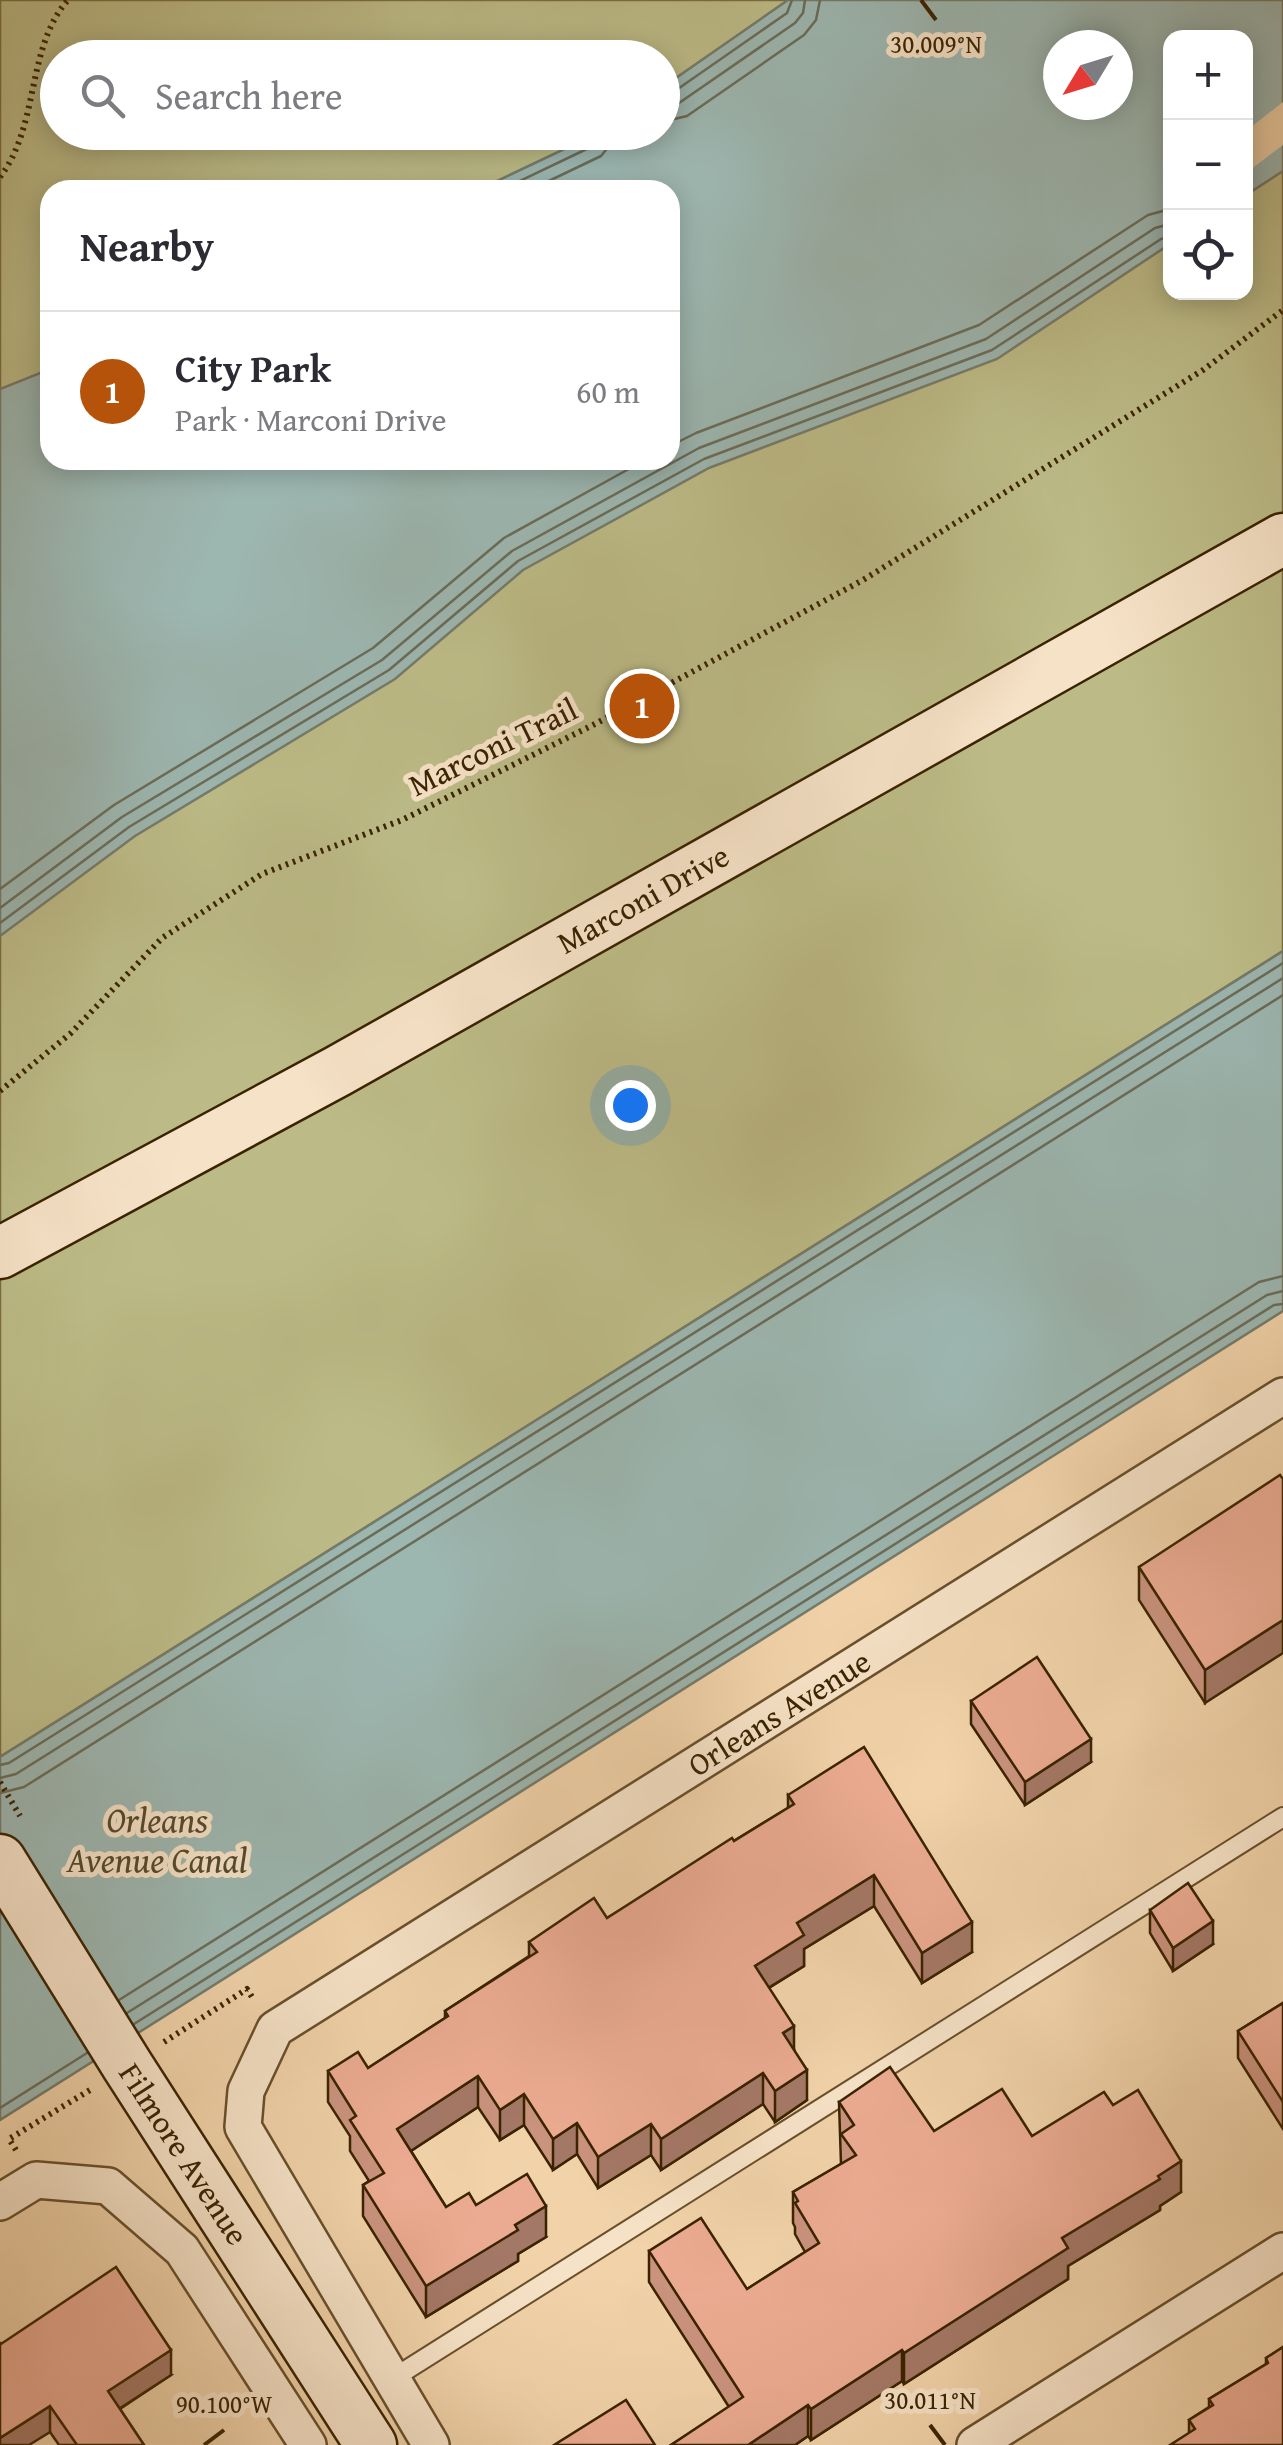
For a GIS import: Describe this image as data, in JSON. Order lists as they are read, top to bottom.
{
  "streets": {
    "street": ["Marconi Drive", "Orleans Avenue", "Filmore Avenue"],
    "path": ["Marconi Trail"]
  },
  "water": ["Orleans Avenue Canal"],
  "north": "bottom left",
  "page": {
    "map_buttons": ["+", "−"],
    "search": "Search here",
    "heading": "Nearby",
    "list": [
      {
        "mark": "1",
        "name": "City Park",
        "note": "Park · Marconi Drive",
        "value": "60 m"
      }
    ],
    "pins": "1"
  },
  "coordinates": ["30.009°N", "30.011°N", "90.100°W"]
}
